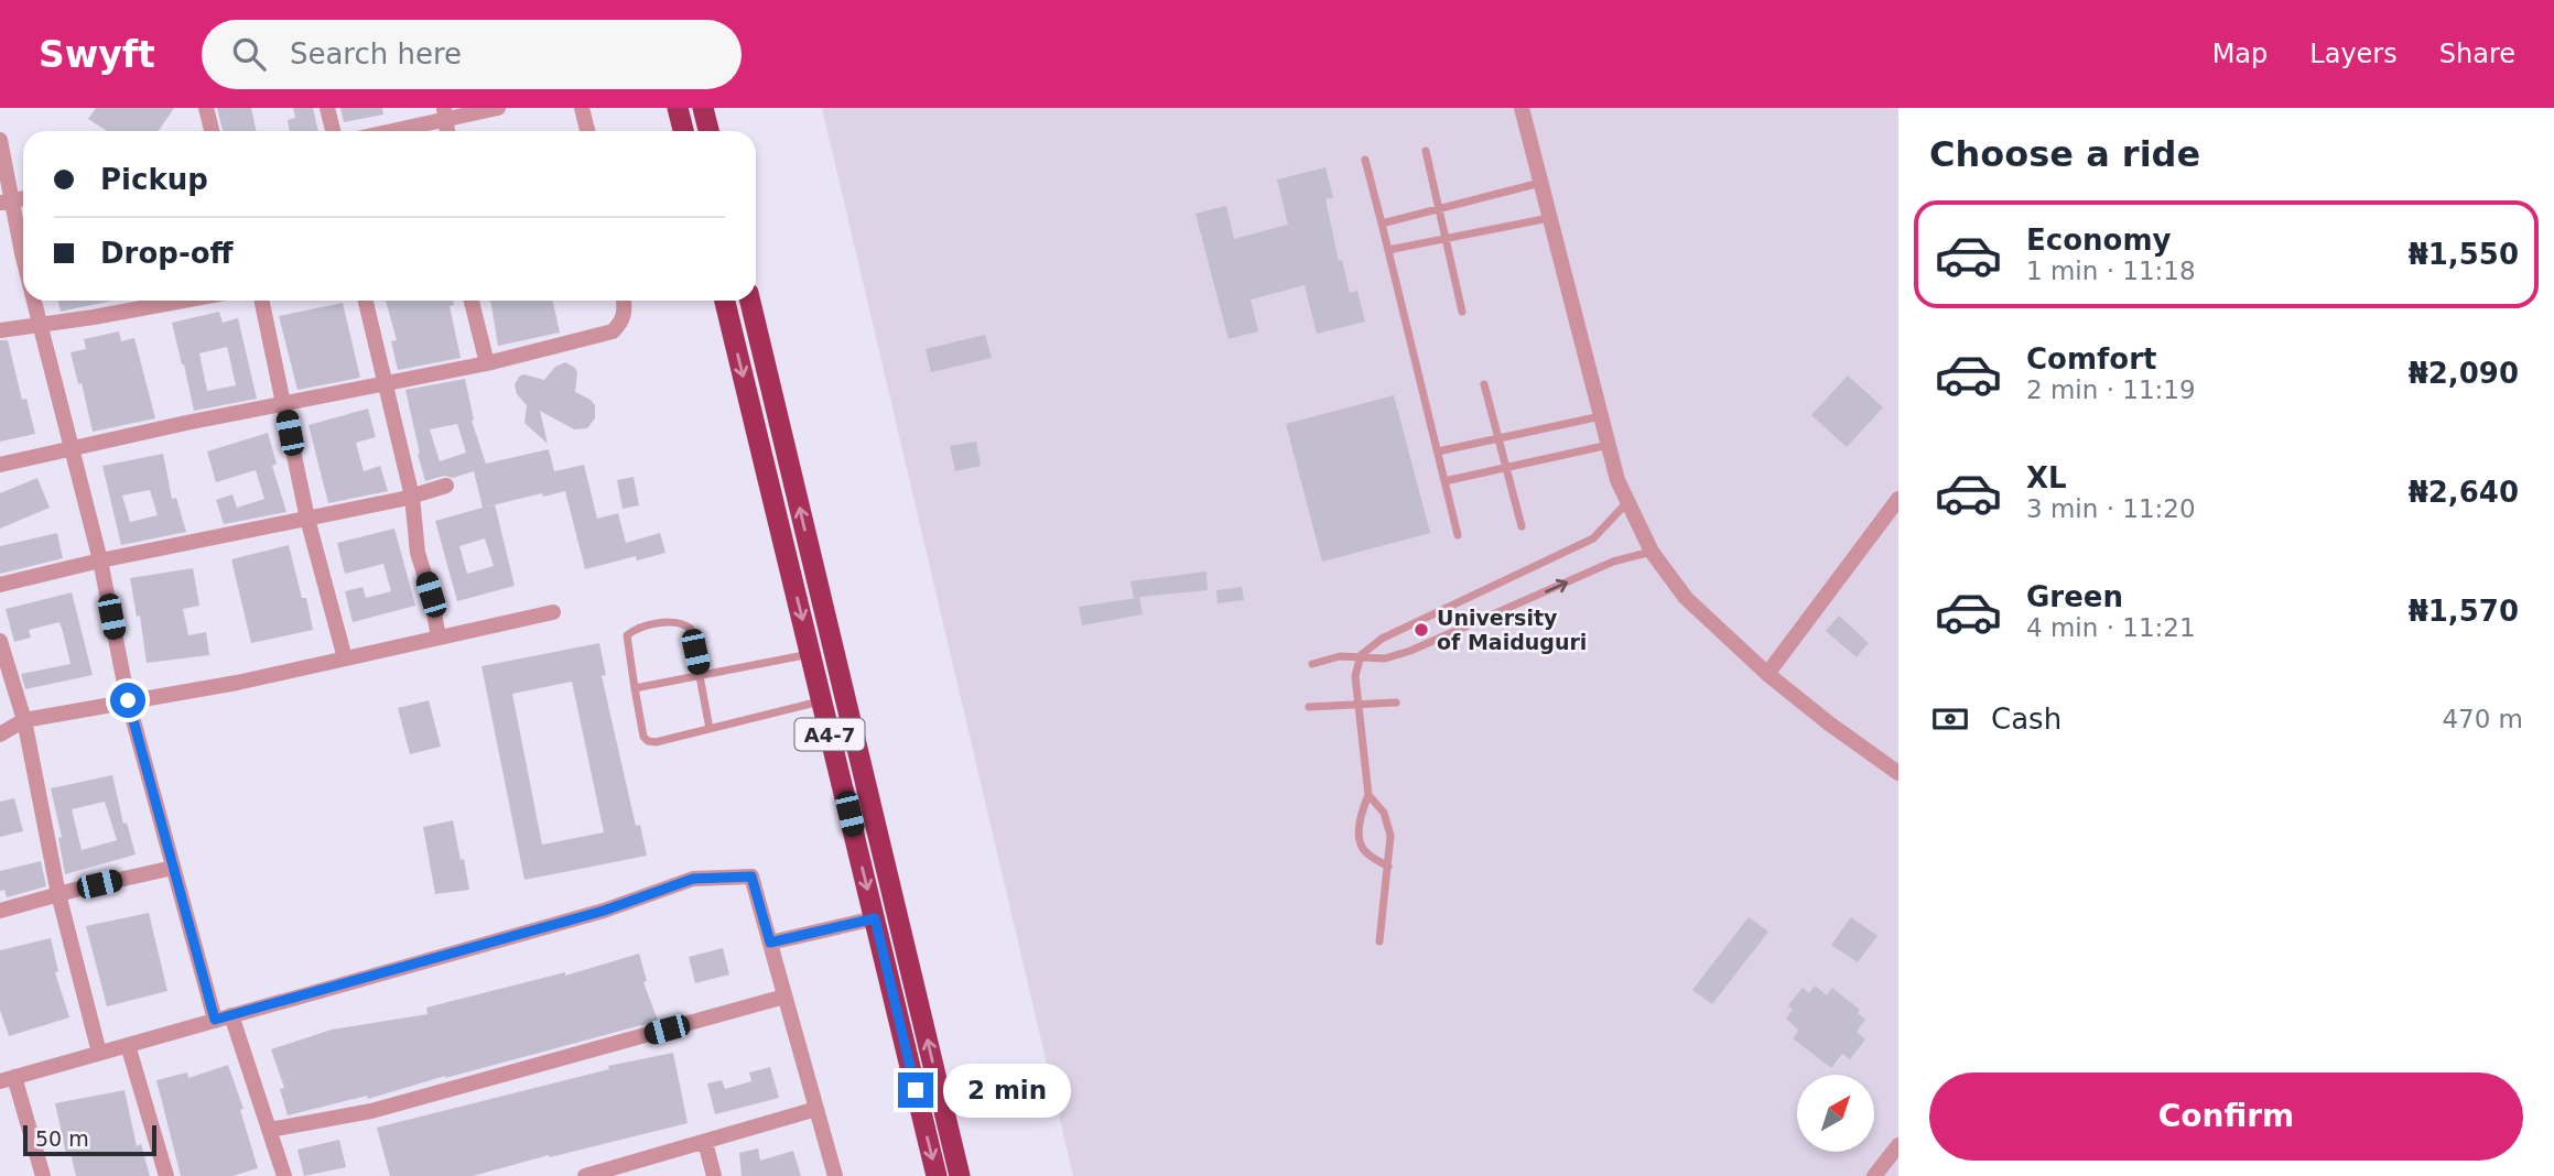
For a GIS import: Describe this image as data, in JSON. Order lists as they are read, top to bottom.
{
  "streets": {
    "highway": ["A4-7"]
  },
  "places": ["University of Maiduguri"],
  "scale_bar": "50 m",
  "north": "top right",
  "page": {
    "header": "Swyft",
    "search": "Search here",
    "nav": ["Map", "Layers", "Share"],
    "heading": "Choose a ride",
    "banner": ["Pickup", "Drop-off"],
    "list": [
      {
        "name": "Economy",
        "note": "1 min · 11:18",
        "value": "₦1,550"
      },
      {
        "name": "Comfort",
        "note": "2 min · 11:19",
        "value": "₦2,090"
      },
      {
        "name": "XL",
        "note": "3 min · 11:20",
        "value": "₦2,640"
      },
      {
        "name": "Green",
        "note": "4 min · 11:21",
        "value": "₦1,570"
      }
    ],
    "pay": ["Cash", "470 m"],
    "buttons": "Confirm",
    "bubble": "2 min",
    "scale": "50 m"
  }
}
